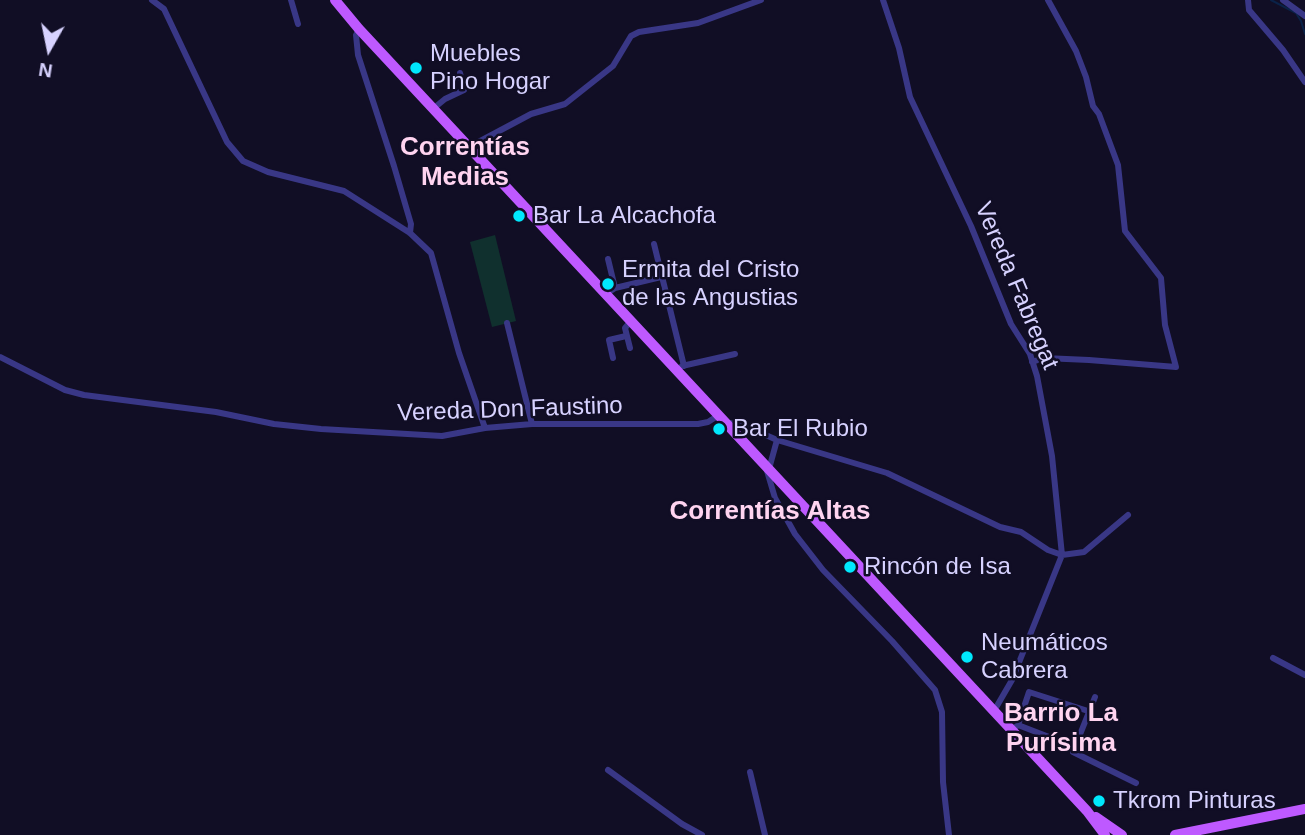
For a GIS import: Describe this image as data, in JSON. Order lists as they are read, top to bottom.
{
  "streets": {
    "street": ["Vereda Fabregat", "Vereda Don Faustino"]
  },
  "districts": ["Correntías Medias", "Correntías Altas", "Barrio La Purísima"],
  "places": [
    "Muebles Pino Hogar",
    "Bar La Alcachofa",
    "Ermita del Cristo de las Angustias",
    "Bar El Rubio",
    "Rincón de Isa",
    "Neumáticos Cabrera",
    "Tkrom Pinturas"
  ],
  "north": "bottom"
}
